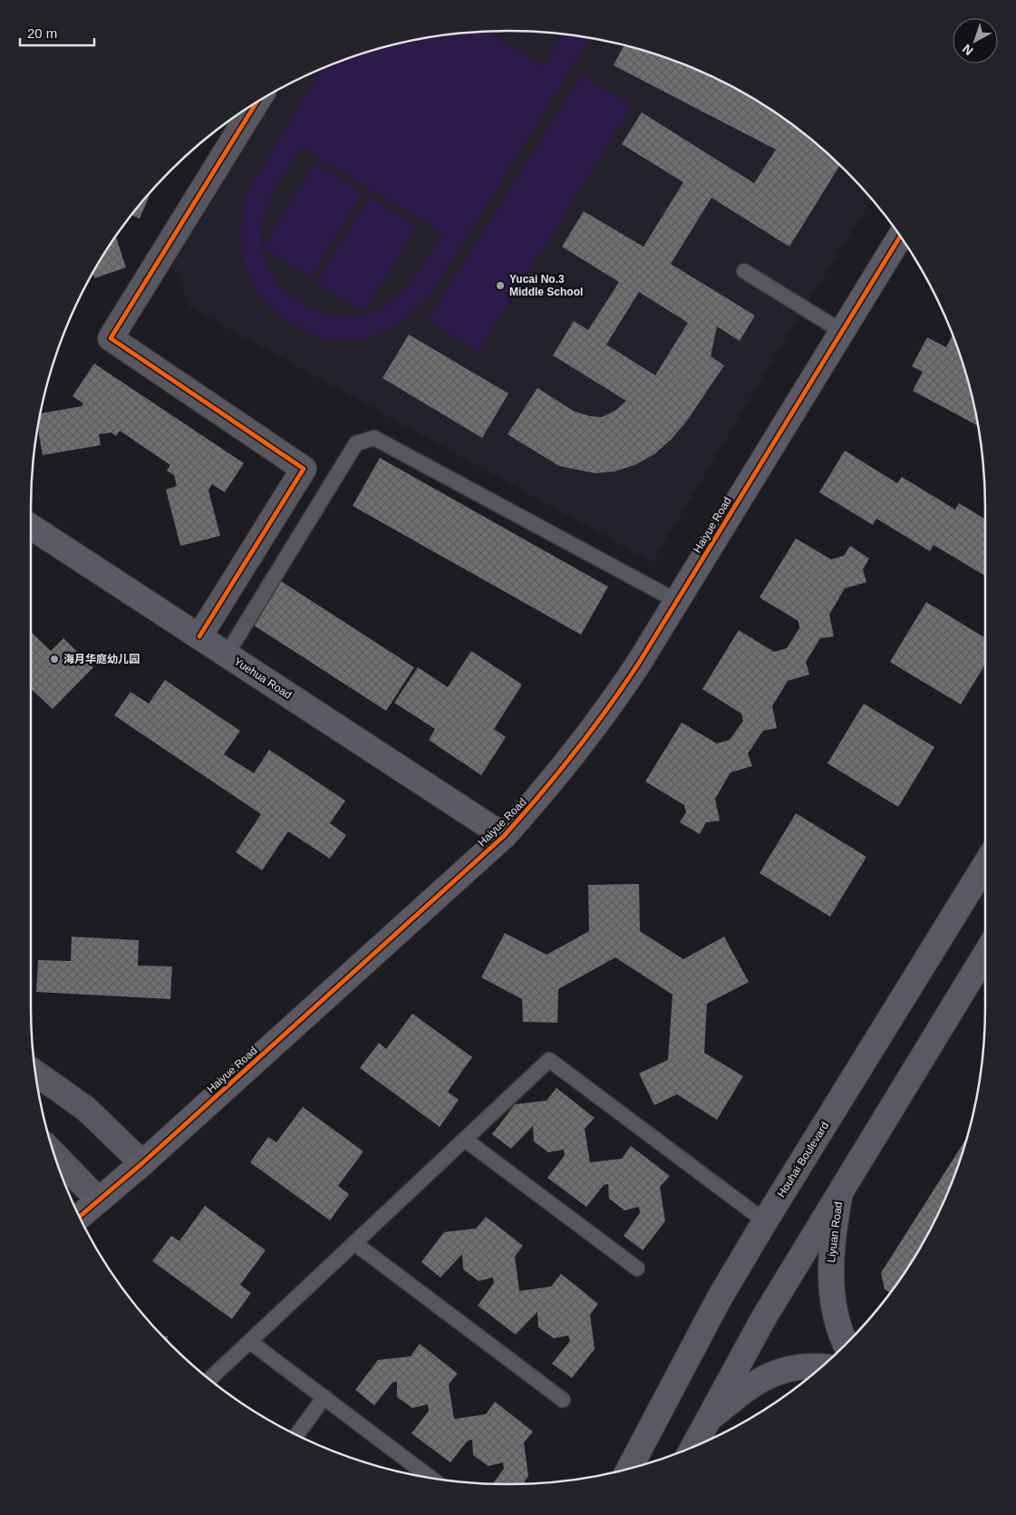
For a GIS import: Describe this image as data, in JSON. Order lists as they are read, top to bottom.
{
  "streets": {
    "main road": ["Houhai Boulevard"],
    "street": ["Haiyue Road", "Yuehua Road", "Liyuan Road"]
  },
  "crossings": [
    ["Haiyue Road", "Yuehua Road"]
  ],
  "places": ["Yucai No.3 Middle School", "海月华庭幼儿园"],
  "scale_bar": "20 m",
  "north": "bottom left"
}
